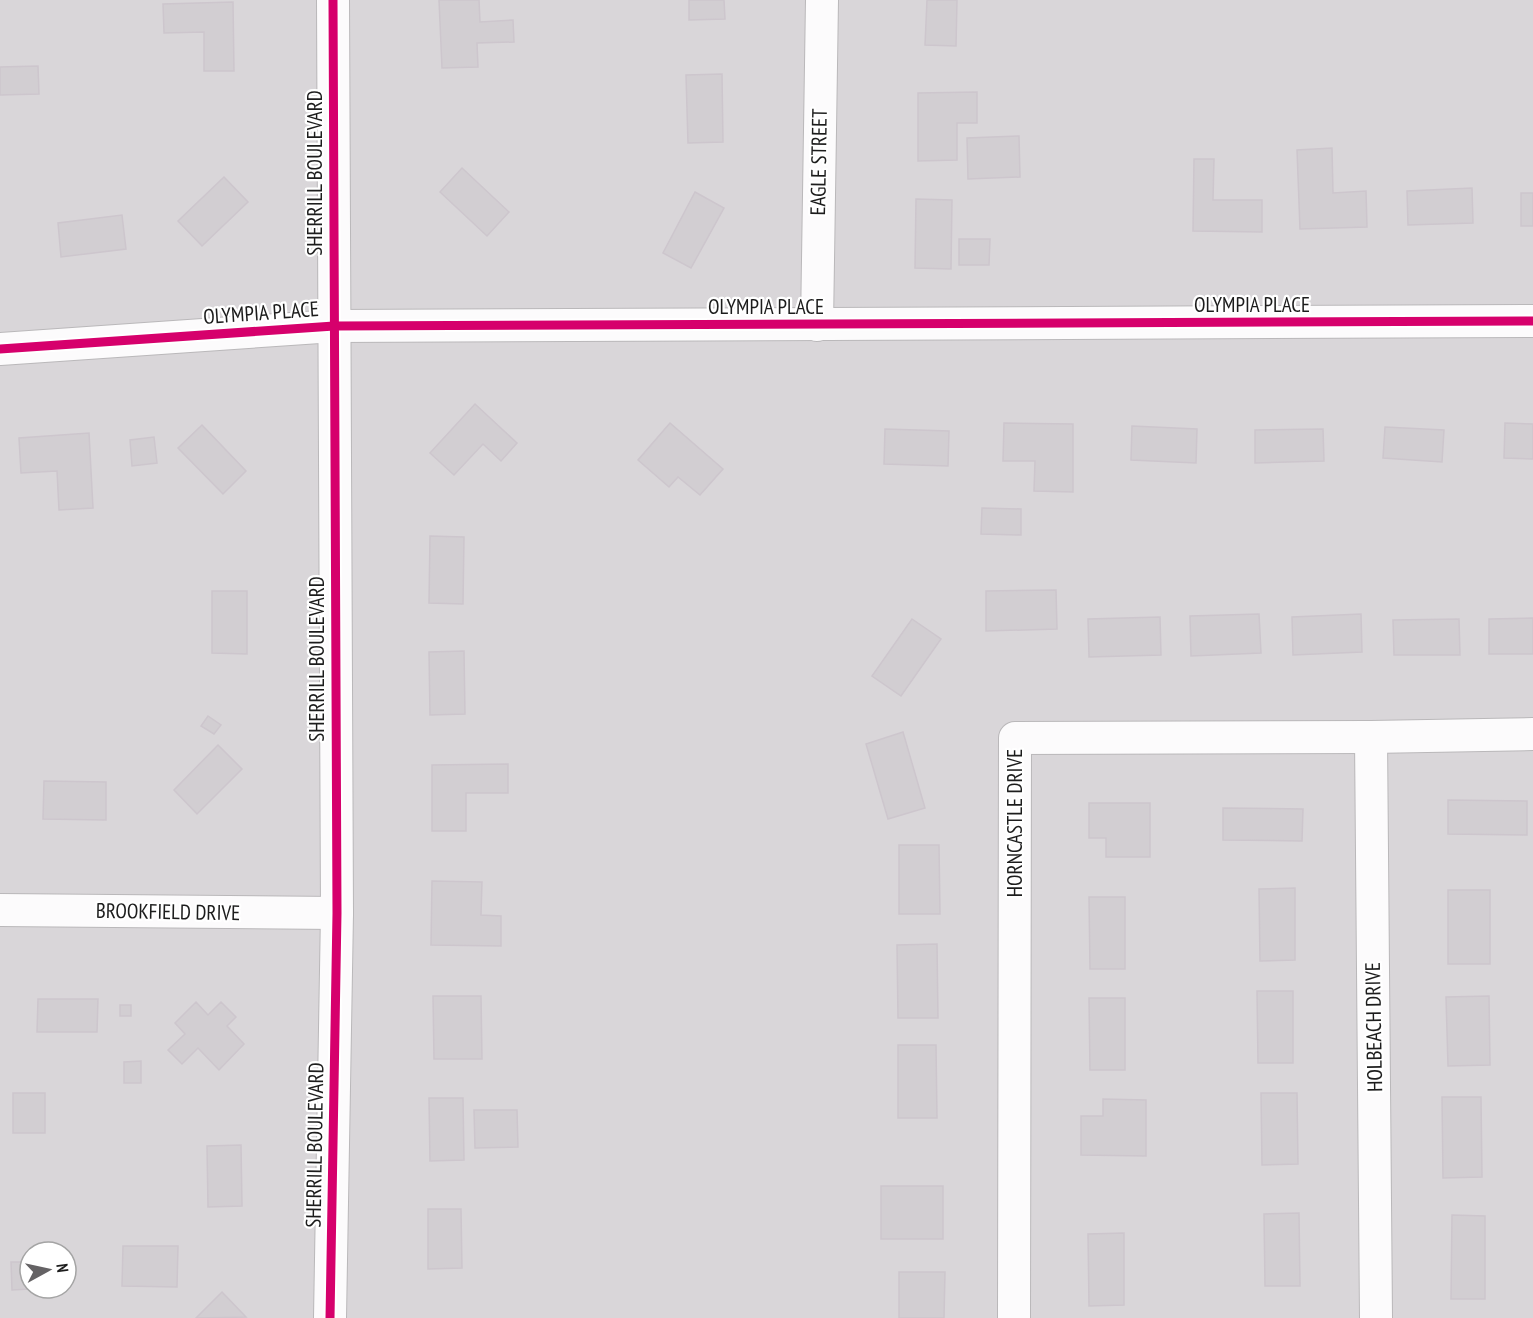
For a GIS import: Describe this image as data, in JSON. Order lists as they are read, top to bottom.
{
  "streets": {
    "street": [
      "EAGLE STREET",
      "SHERRILL BOULEVARD",
      "OLYMPIA PLACE",
      "HORNCASTLE DRIVE",
      "BROOKFIELD DRIVE",
      "HOLBEACH DRIVE"
    ]
  },
  "crossings": [
    ["EAGLE STREET", "OLYMPIA PLACE"],
    ["SHERRILL BOULEVARD", "OLYMPIA PLACE"],
    ["SHERRILL BOULEVARD", "BROOKFIELD DRIVE"],
    ["HORNCASTLE DRIVE", "HOLBEACH DRIVE"]
  ],
  "north": "right"
}
